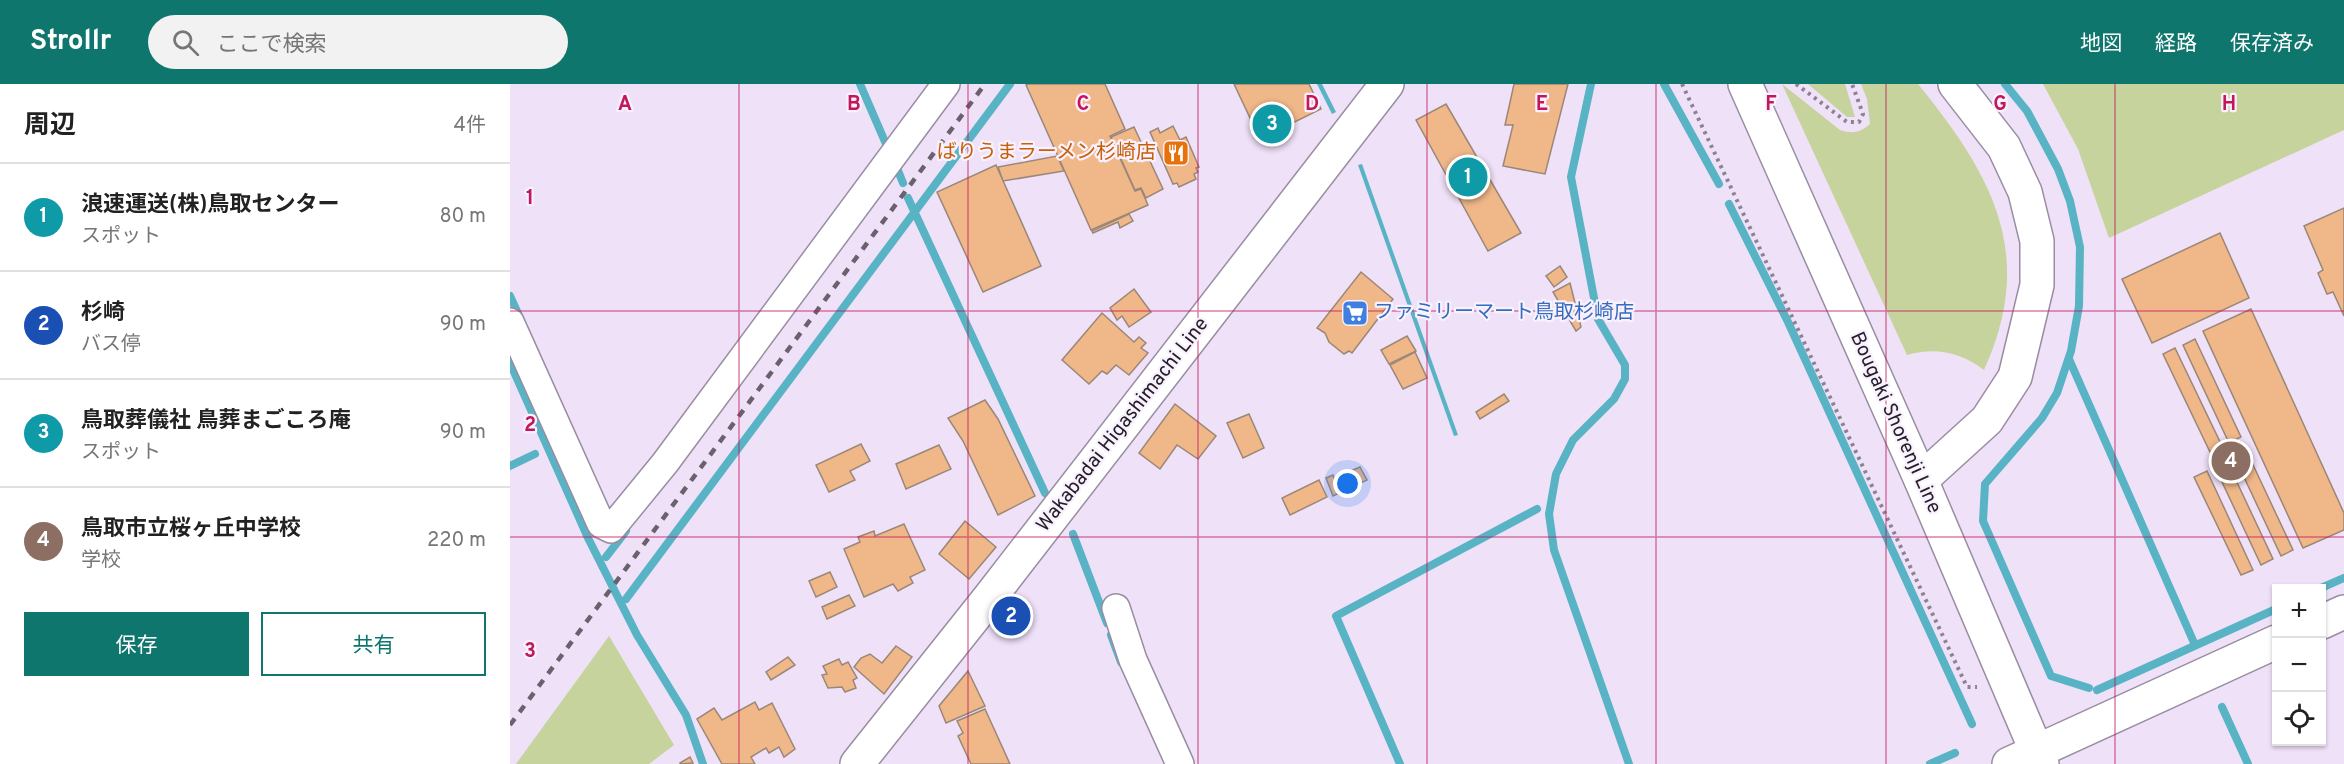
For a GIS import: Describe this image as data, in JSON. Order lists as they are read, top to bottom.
{
  "streets": {
    "main road": ["Bougaki Shorenji Line", "Wakabadai Higashimachi Line"]
  },
  "places": {
    "restaurant": ["ばりうまラーメン杉崎店"],
    "supermarket": ["ファミリーマート鳥取杉崎店"]
  },
  "page": {
    "header": "Strollr",
    "search": "ここで検索",
    "nav": ["地図", "経路", "保存済み"],
    "heading": ["周辺", "4件"],
    "pins": [
      "3",
      "1",
      "4",
      "2"
    ],
    "list": [
      {
        "mark": "1",
        "name": "浪速運送(株)鳥取センター",
        "note": "スポット",
        "value": "80 m"
      },
      {
        "mark": "2",
        "name": "杉崎",
        "note": "バス停",
        "value": "90 m"
      },
      {
        "mark": "3",
        "name": "鳥取葬儀社 鳥葬まごころ庵",
        "note": "スポット",
        "value": "90 m"
      },
      {
        "mark": "4",
        "name": "鳥取市立桜ヶ丘中学校",
        "note": "学校",
        "value": "220 m"
      }
    ],
    "map_buttons": ["+", "−"],
    "buttons": ["保存", "共有"]
  },
  "grid": {
    "columns": [
      "A",
      "B",
      "C",
      "D",
      "E",
      "F",
      "G",
      "H"
    ],
    "rows": ["1", "2", "3"]
  }
}
